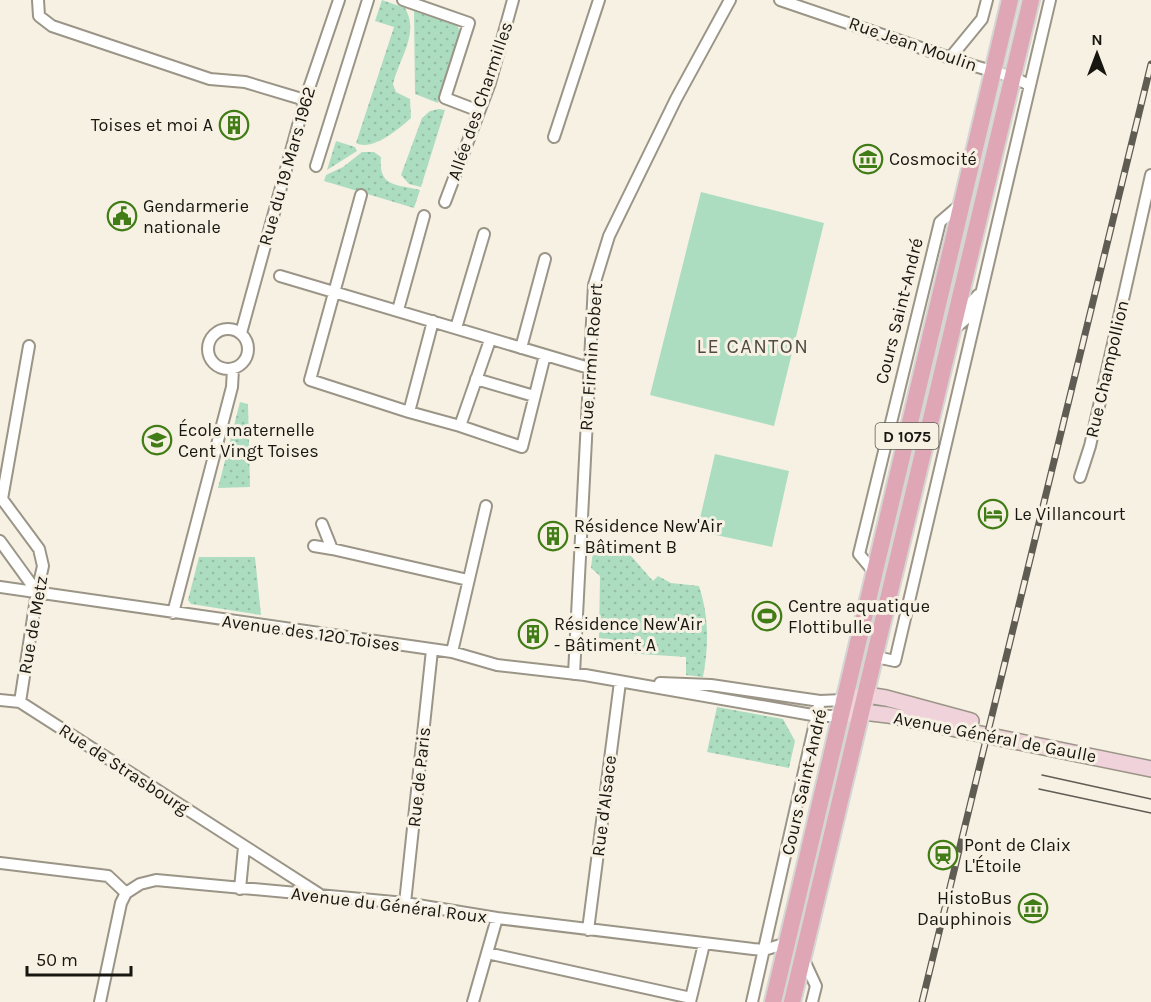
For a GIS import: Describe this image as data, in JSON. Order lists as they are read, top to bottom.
{
  "streets": {
    "main road": ["Cours Saint-André", "D 1075", "Avenue Général de Gaulle"],
    "street": [
      "Rue Jean Moulin",
      "Allée des Charmilles",
      "Rue du 19 Mars 1962",
      "Rue Firmin Robert",
      "Rue Champollion",
      "Rue de Metz",
      "Avenue des 120 Toises",
      "Rue de Strasbourg",
      "Rue de Paris",
      "Rue d'Alsace",
      "Avenue du Général Roux"
    ]
  },
  "crossings": [
    ["Rue Jean Moulin", "Cours Saint-André"],
    ["Rue Jean Moulin", "D 1075"],
    ["Rue du 19 Mars 1962", "Avenue des 120 Toises"],
    ["Cours Saint-André", "D 1075"],
    ["Cours Saint-André", "Avenue des 120 Toises"],
    ["Cours Saint-André", "Avenue Général de Gaulle"],
    ["Cours Saint-André", "Avenue du Général Roux"],
    ["Rue Firmin Robert", "Avenue des 120 Toises"],
    ["D 1075", "Avenue Général de Gaulle"],
    ["Rue de Metz", "Avenue des 120 Toises"],
    ["Rue de Metz", "Rue de Strasbourg"],
    ["Avenue des 120 Toises", "Avenue Général de Gaulle"],
    ["Avenue des 120 Toises", "Rue de Paris"],
    ["Avenue des 120 Toises", "Rue d'Alsace"],
    ["Rue de Strasbourg", "Avenue du Général Roux"],
    ["Rue de Paris", "Avenue du Général Roux"],
    ["Rue d'Alsace", "Avenue du Général Roux"]
  ],
  "districts": ["LE CANTON"],
  "places": {
    "building": ["Toises et moi A", "Résidence New'Air - Bâtiment B", "Résidence New'Air - Bâtiment A"],
    "museum": ["Cosmocité", "HistoBus Dauphinois"],
    "public building": ["Gendarmerie nationale"],
    "school or university": ["École maternelle Cent Vingt Toises"],
    "hotel": ["Le Villancourt"],
    "sports": ["Centre aquatique Flottibulle"],
    "station": ["Pont de Claix L'Étoile"]
  },
  "scale_bar": "50 m",
  "north": "top"
}
